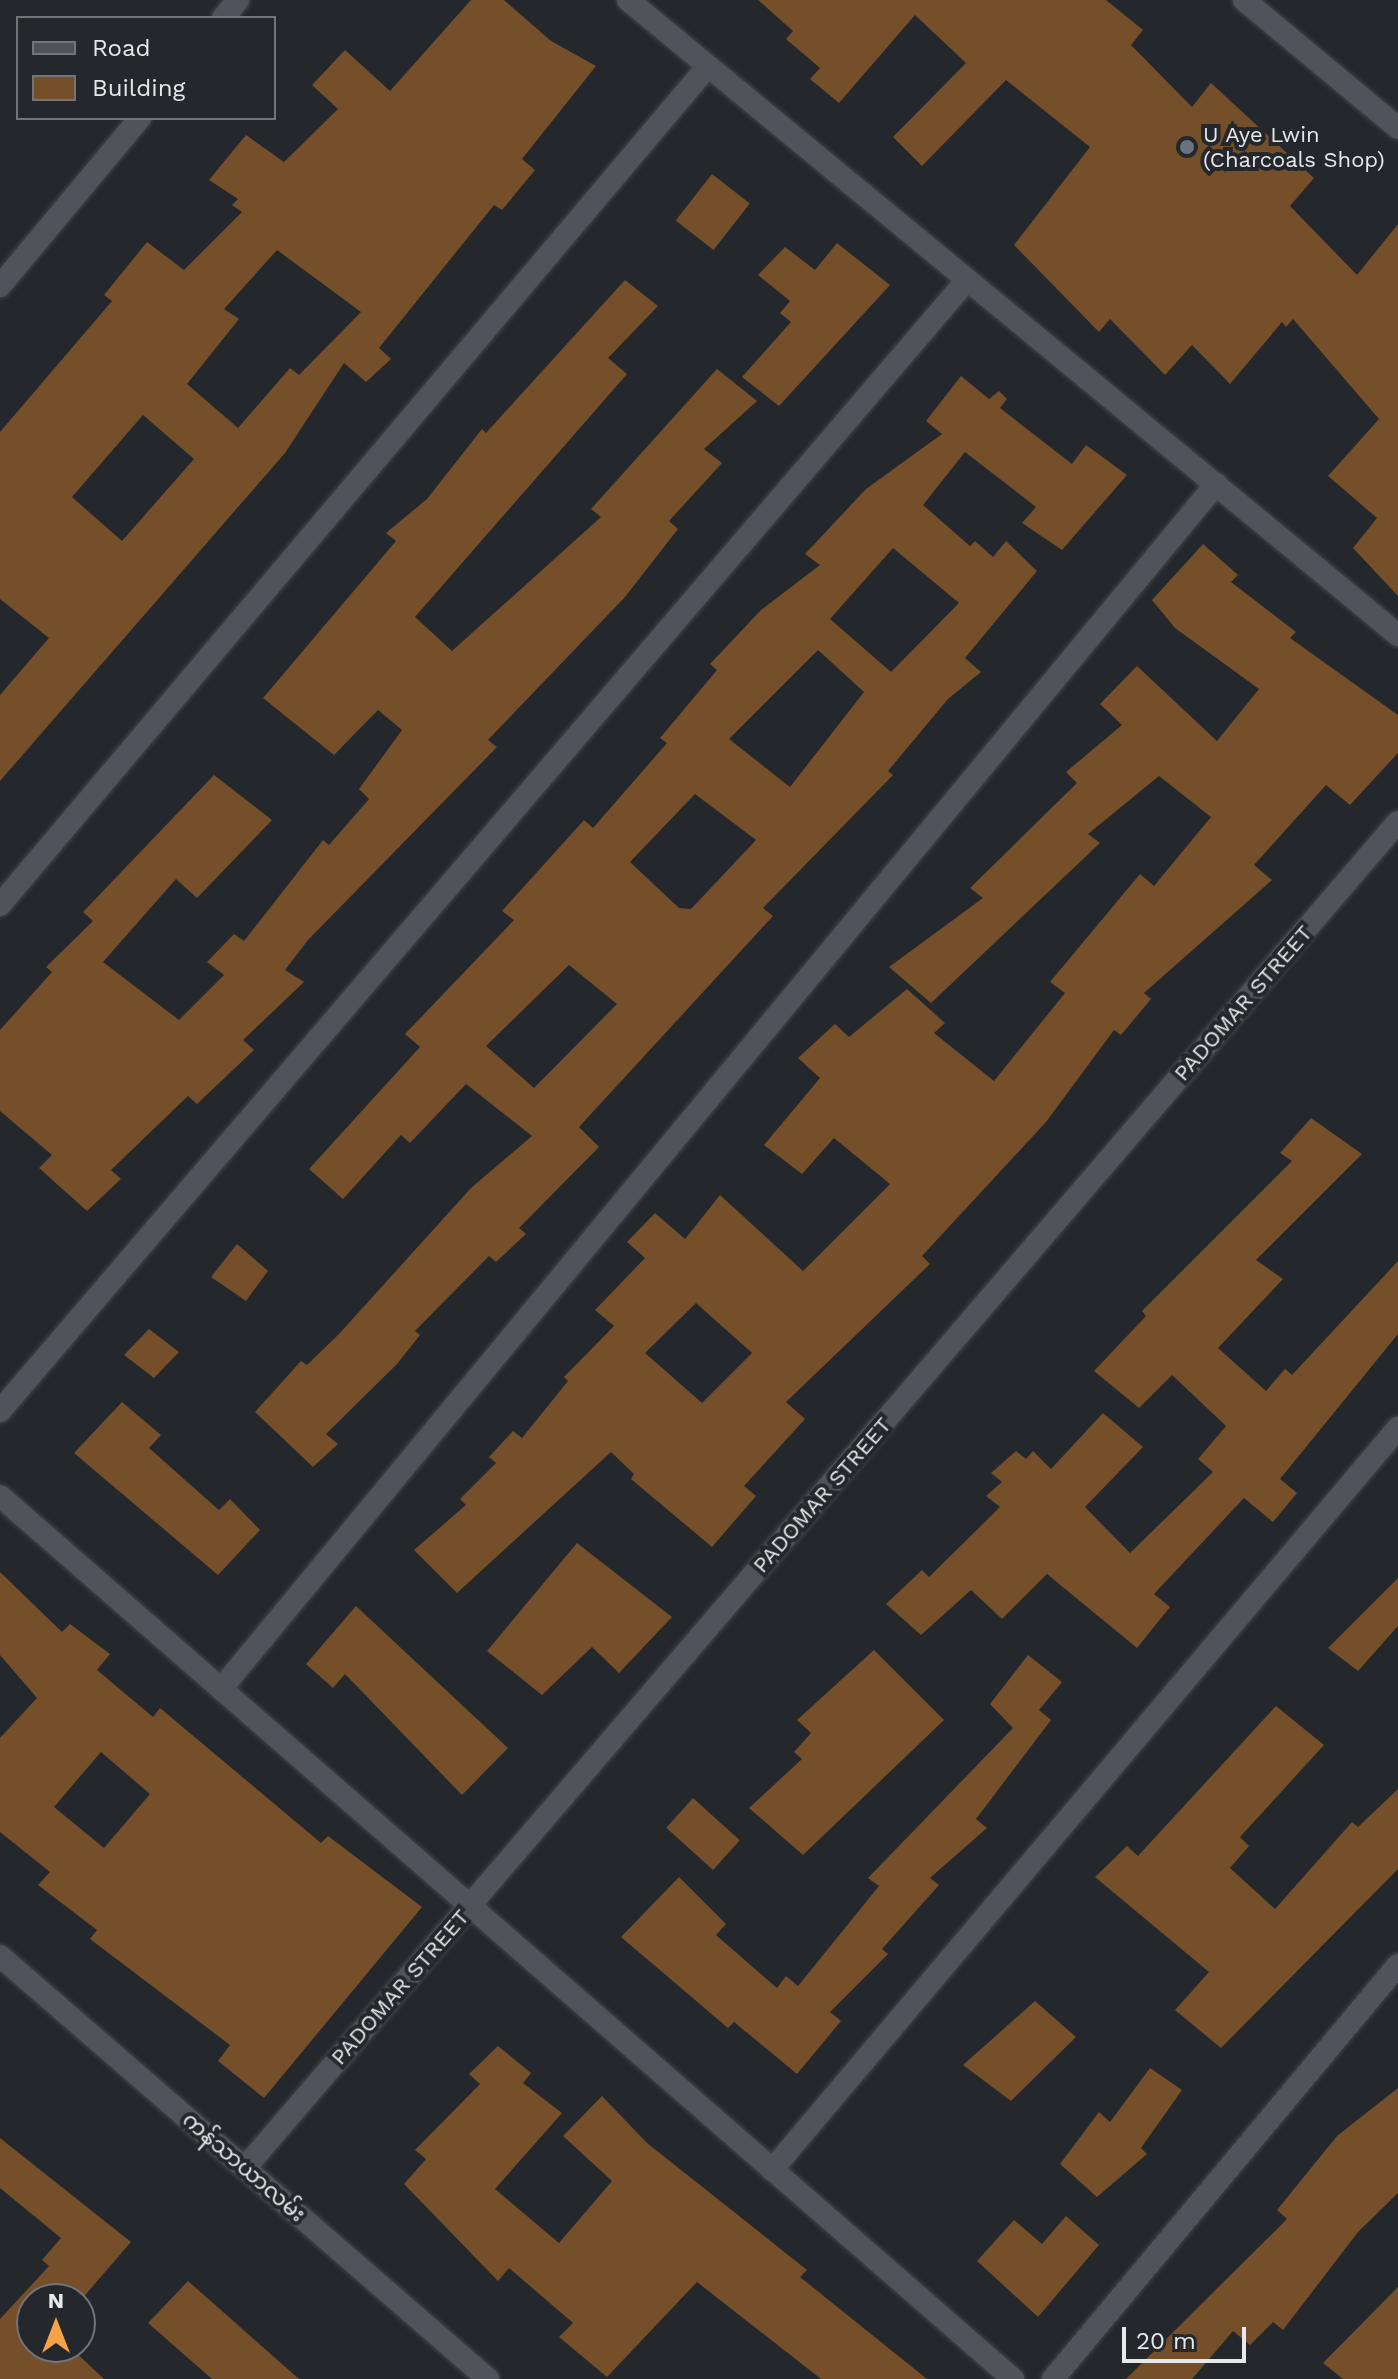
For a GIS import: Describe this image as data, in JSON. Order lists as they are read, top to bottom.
{
  "streets": {
    "street": ["PADOMAR STREET", "ကန်သာယာလမ်း"]
  },
  "crossings": [
    ["PADOMAR STREET", "ကန်သာယာလမ်း"]
  ],
  "places": ["U Aye Lwin (Charcoals Shop)"],
  "legend": ["Road", "Building"],
  "scale_bar": "20 m",
  "north": "top"
}
